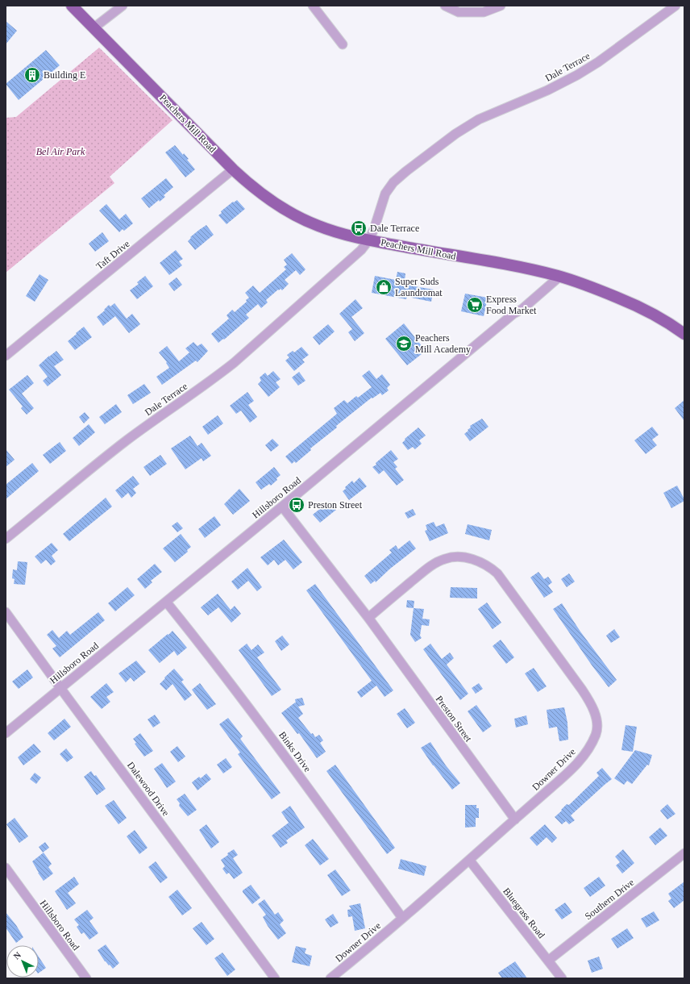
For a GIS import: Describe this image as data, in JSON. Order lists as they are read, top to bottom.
{
  "streets": {
    "main road": ["Peachers Mill Road"],
    "street": [
      "Dale Terrace",
      "Taft Drive",
      "Hillsboro Road",
      "Preston Street",
      "Binks Drive",
      "Downer Drive",
      "Dalewood Drive",
      "Southern Drive",
      "Bluegrass Road"
    ]
  },
  "crossings": [
    ["Dale Terrace", "Peachers Mill Road"],
    ["Peachers Mill Road", "Taft Drive"],
    ["Peachers Mill Road", "Hillsboro Road"],
    ["Hillsboro Road", "Preston Street"],
    ["Hillsboro Road", "Binks Drive"],
    ["Hillsboro Road", "Dalewood Drive"],
    ["Preston Street", "Downer Drive"],
    ["Binks Drive", "Downer Drive"],
    ["Downer Drive", "Bluegrass Road"],
    ["Southern Drive", "Bluegrass Road"]
  ],
  "parks": ["Bel Air Park"],
  "places": {
    "building": ["Building E"],
    "bus stop": ["Dale Terrace", "Preston Street"],
    "shop": ["Super Suds Laundromat"],
    "supermarket": ["Express Food Market"],
    "school or university": ["Peachers Mill Academy"]
  },
  "north": "top left"
}
